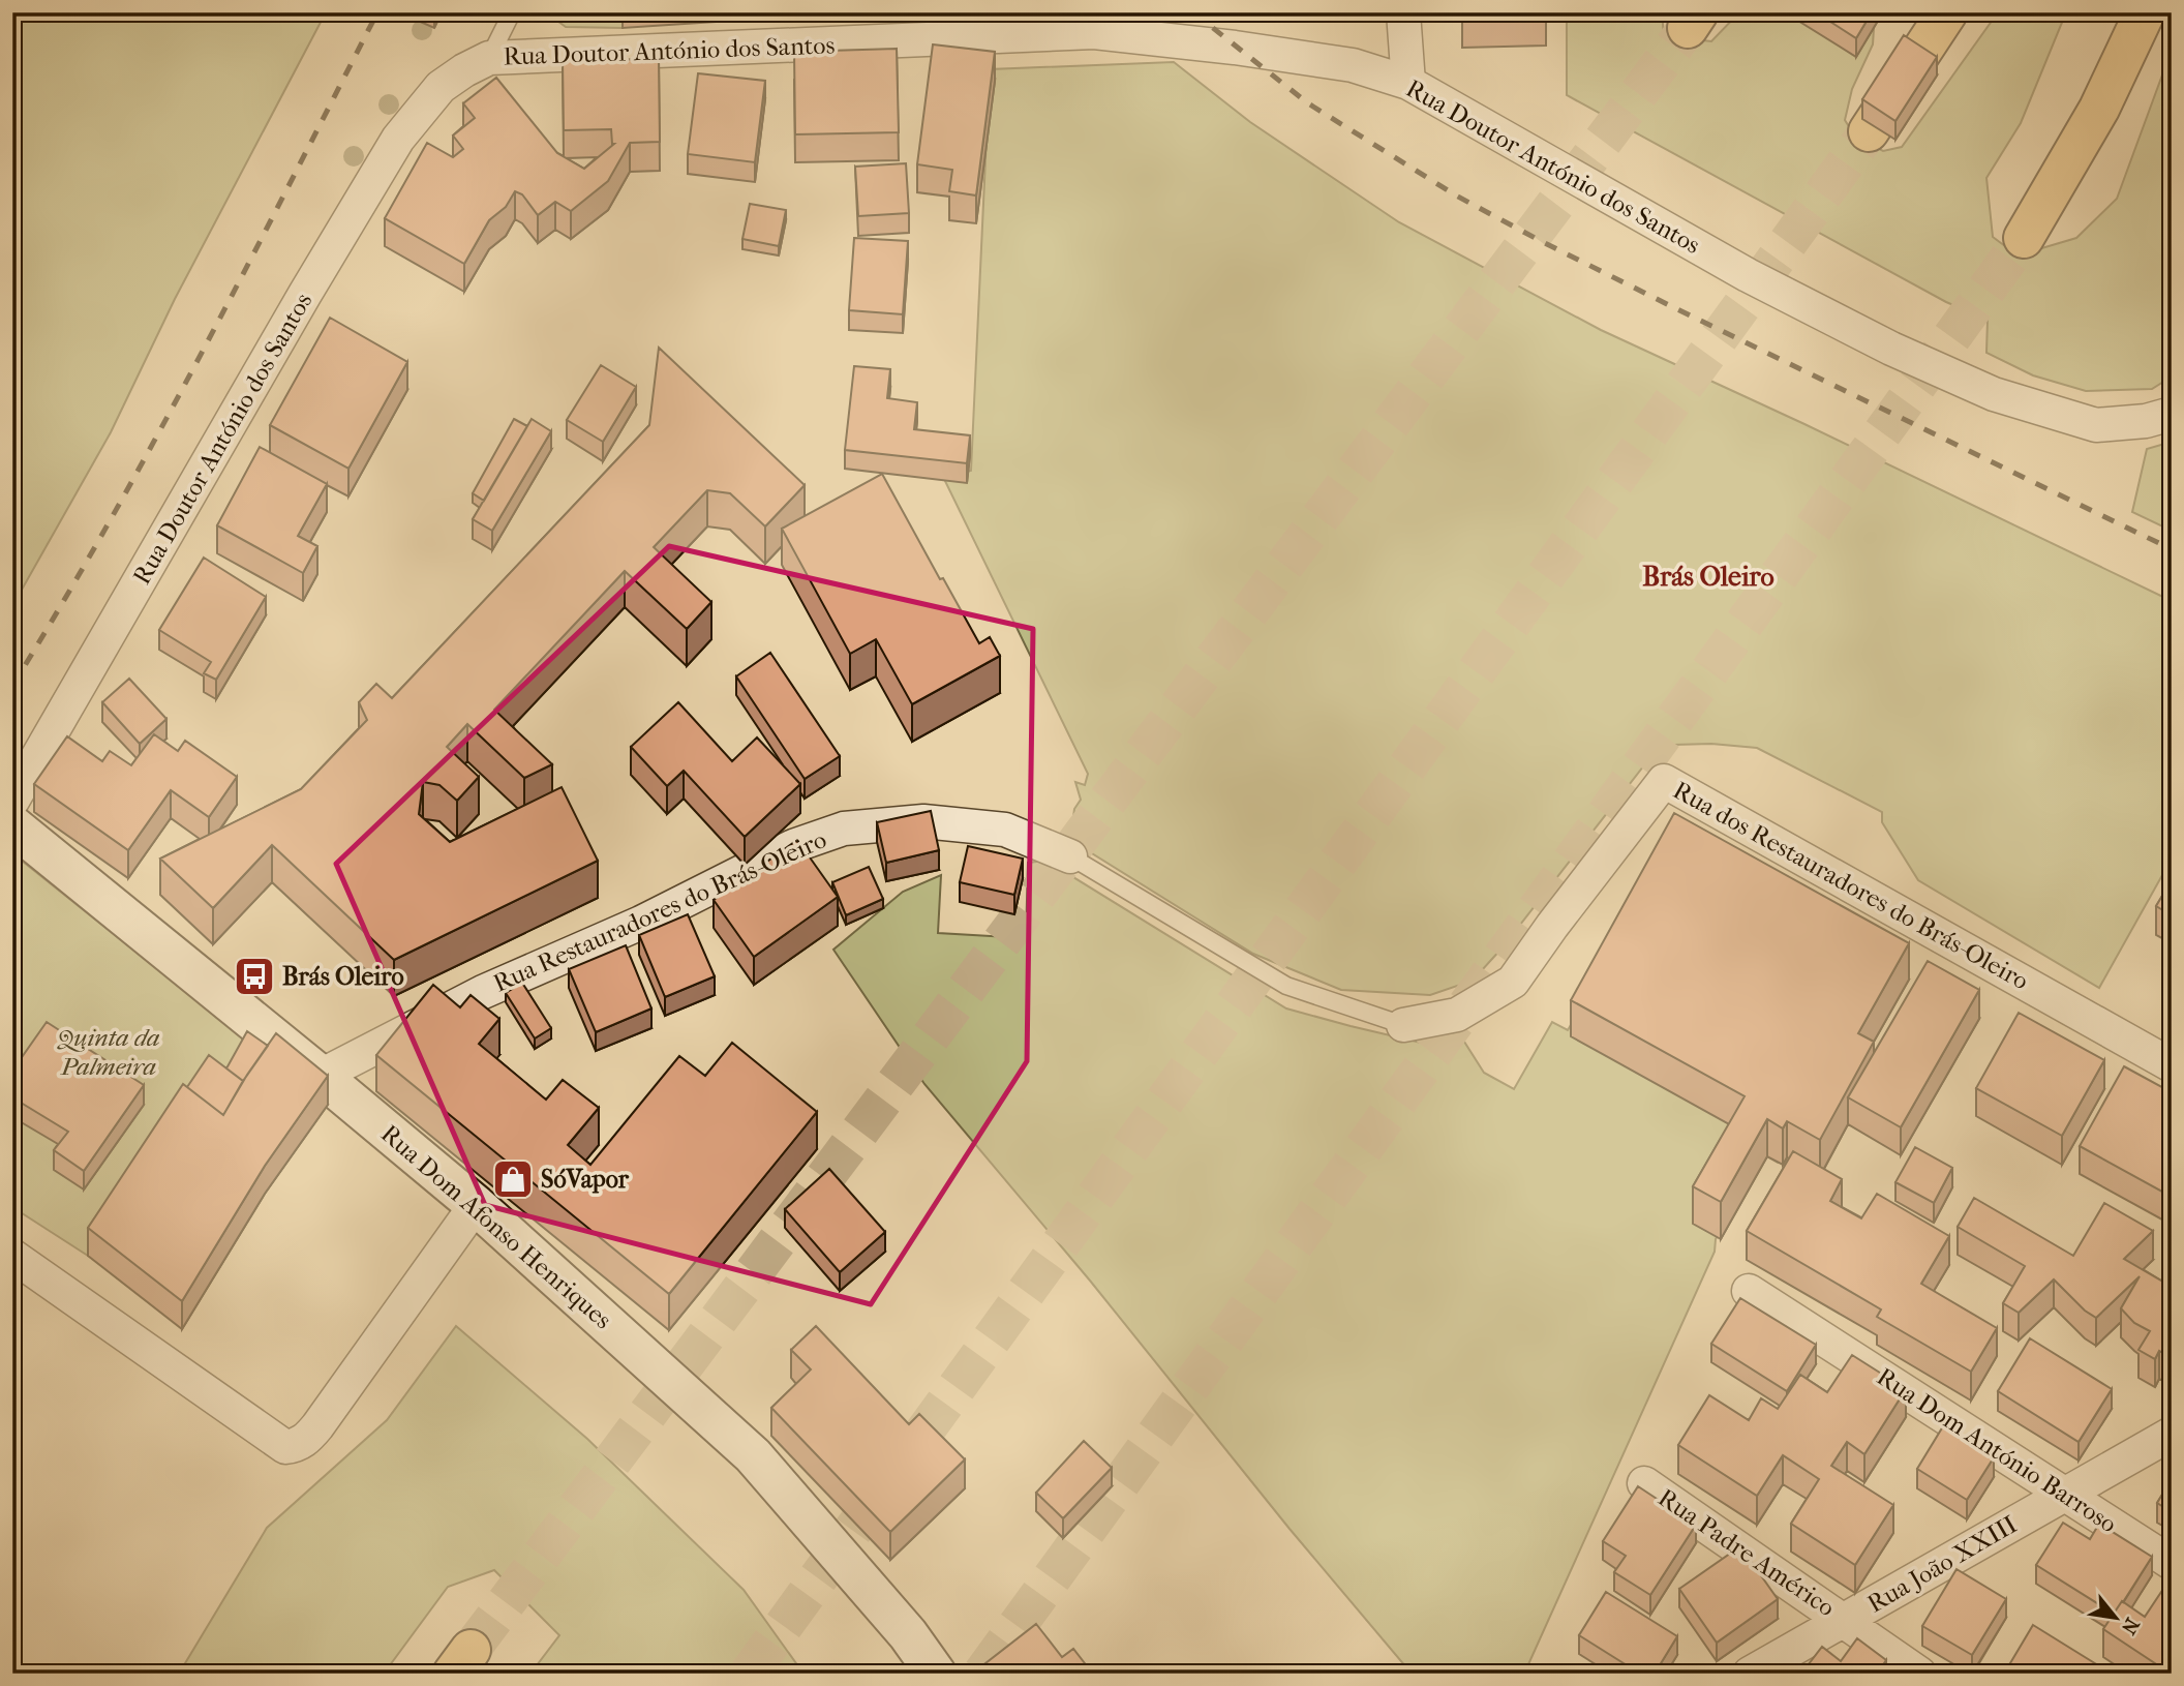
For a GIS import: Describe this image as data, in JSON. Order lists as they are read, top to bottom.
{
  "streets": {
    "main road": ["Rua Dom Afonso Henriques"],
    "street": [
      "Rua Doutor António dos Santos",
      "Rua dos Restauradores do Brás-Oleiro",
      "Rua Restauradores do Brás-Oleiro",
      "Rua Dom António Barroso",
      "Rua Padre Américo",
      "Rua João XXIII"
    ]
  },
  "crossings": [
    ["Rua dos Restauradores do Brás-Oleiro", "Rua Restauradores do Brás-Oleiro"],
    ["Rua Restauradores do Brás-Oleiro", "Rua Dom Afonso Henriques"],
    ["Rua Dom António Barroso", "Rua João XXIII"],
    ["Rua Padre Américo", "Rua João XXIII"]
  ],
  "districts": ["Brás Oleiro"],
  "parks": ["Quinta da Palmeira"],
  "places": {
    "bus stop": ["Brás Oleiro"],
    "shop": ["SóVapor"]
  },
  "north": "bottom right"
}
